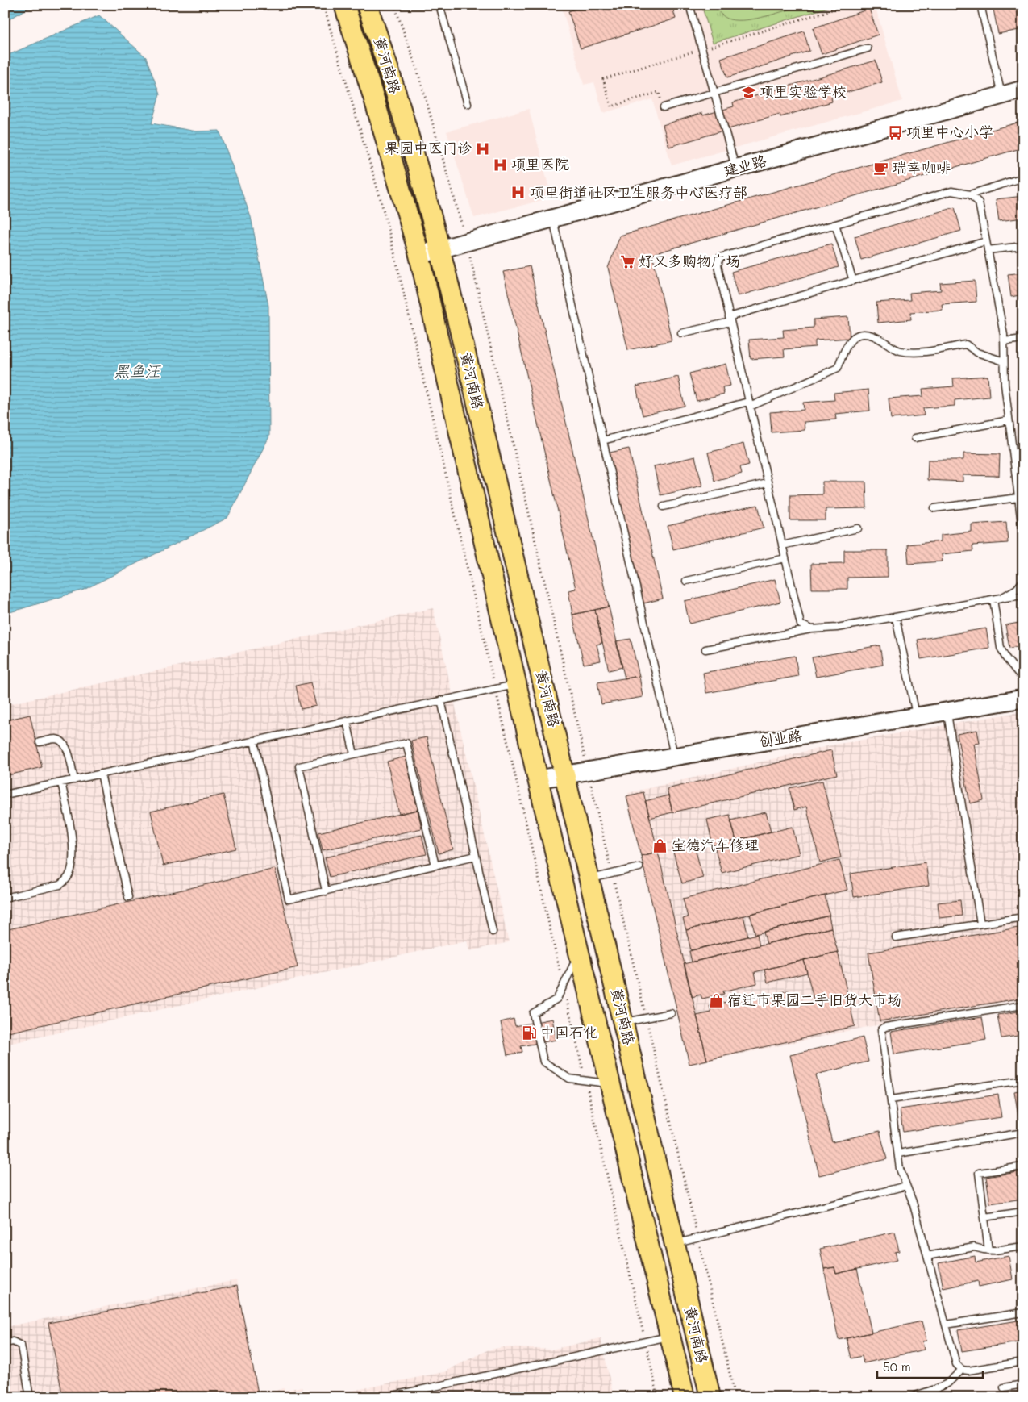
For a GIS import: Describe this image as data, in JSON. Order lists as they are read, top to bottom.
{
  "streets": {
    "main road": ["黄河南路"],
    "street": ["建业路", "创业路"]
  },
  "crossings": [
    ["黄河南路", "建业路"],
    ["黄河南路", "创业路"]
  ],
  "water": ["黑鱼汪"],
  "places": {
    "school or university": ["项里实验学校"],
    "bus stop": ["项里中心小学"],
    "hospital": ["果园中医门诊", "项里医院", "项里街道社区卫生服务中心医疗部"],
    "cafe": ["瑞幸咖啡"],
    "supermarket": ["好又多购物广场"],
    "shop": ["宝德汽车修理", "宿迁市果园二手旧货大市场"],
    "fuel station": ["中国石化"]
  },
  "scale_bar": "50 m"
}
